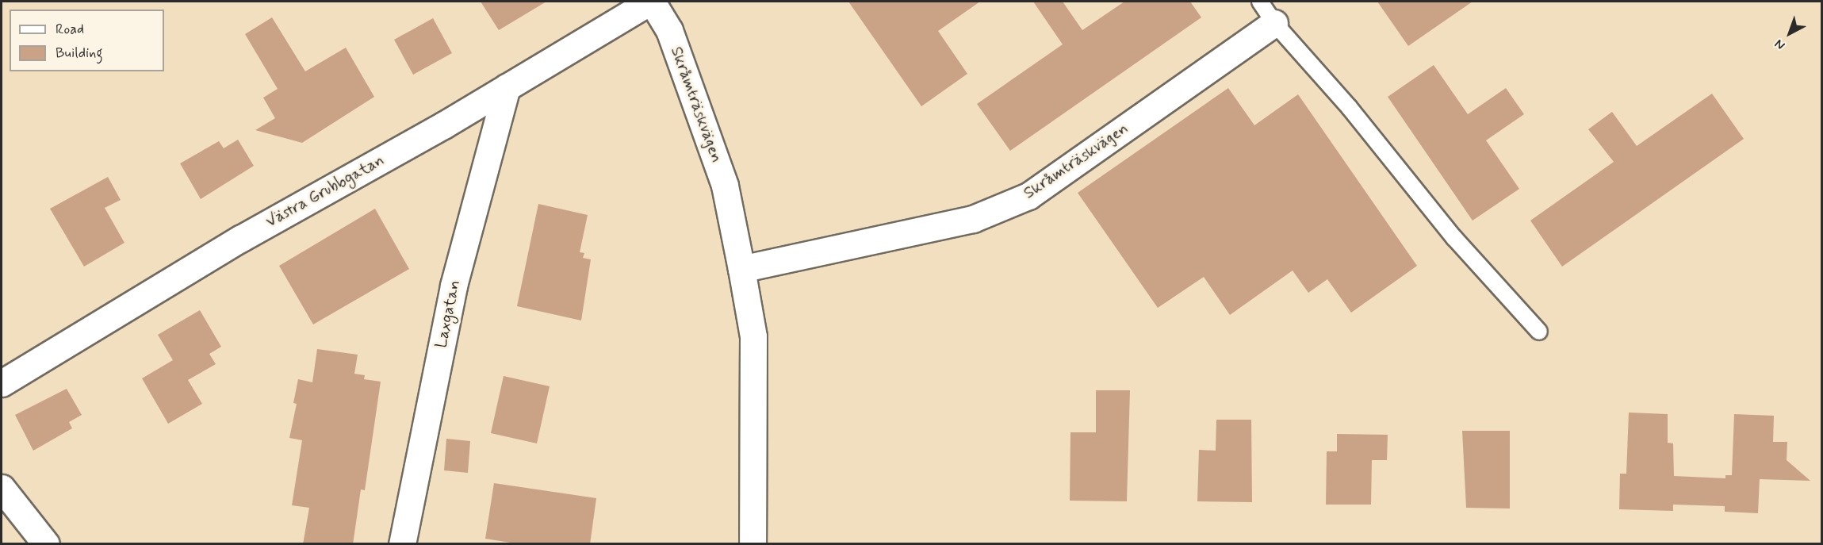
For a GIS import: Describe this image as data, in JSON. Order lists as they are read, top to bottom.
{
  "streets": {
    "street": ["Skråmträskvägen", "Västra Grubbgatan", "Laxgatan"]
  },
  "crossings": [
    ["Skråmträskvägen", "Västra Grubbgatan"],
    ["Västra Grubbgatan", "Laxgatan"]
  ],
  "legend": ["Road", "Building"],
  "north": "bottom left"
}
